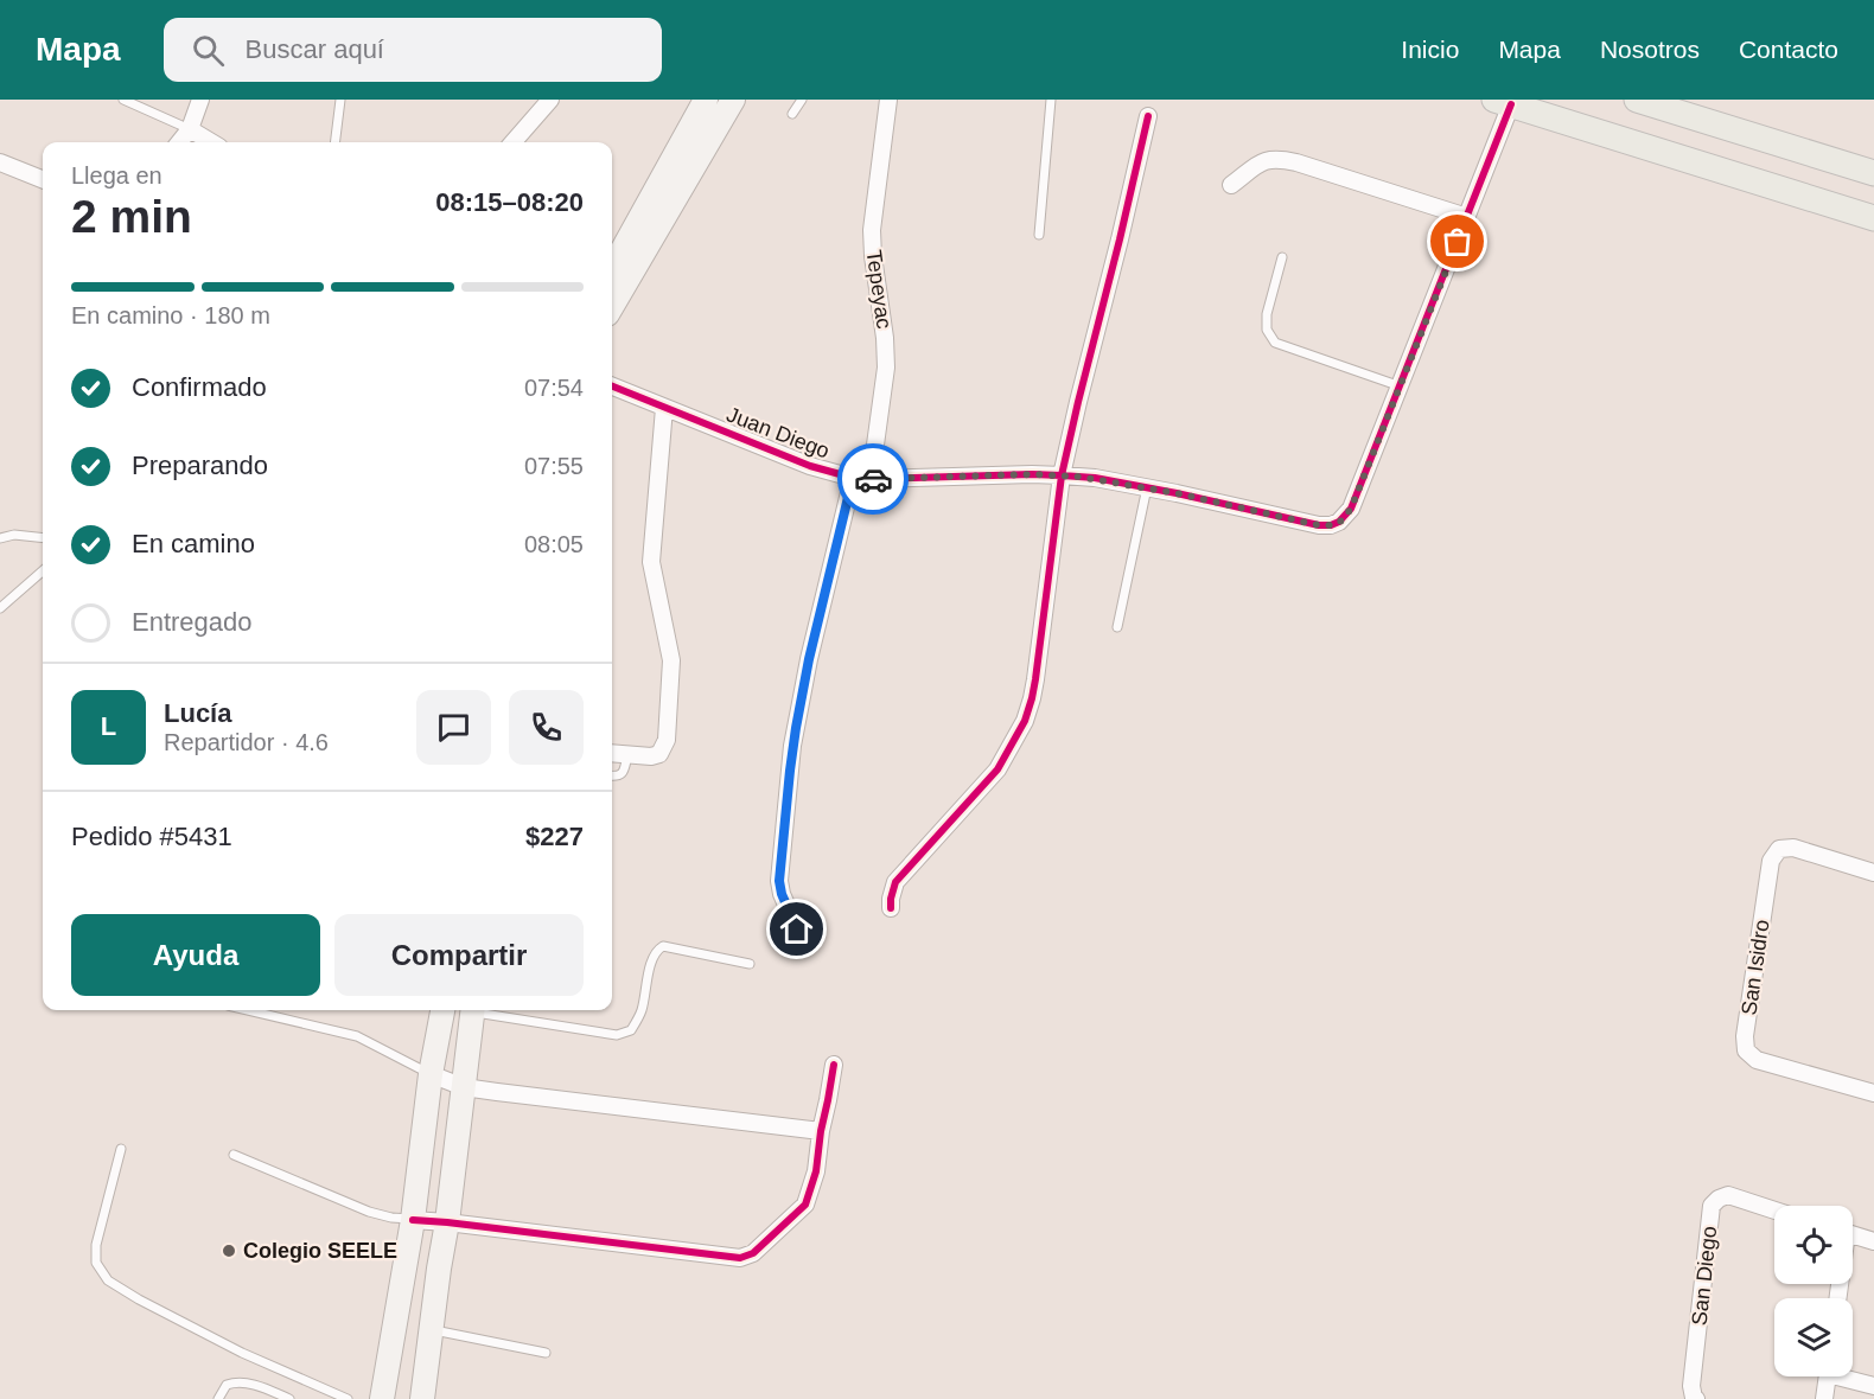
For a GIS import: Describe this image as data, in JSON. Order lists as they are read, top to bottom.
{
  "streets": {
    "street": [
      "Tepeyac",
      "Juan Diego",
      "San Isidro",
      "San Diego"
    ]
  },
  "crossings": [
    ["Tepeyac", "Juan Diego"]
  ],
  "places": ["Colegio SEELE"],
  "page": {
    "header": "Mapa",
    "search": "Buscar aquí",
    "nav": [
      "Inicio",
      "Mapa",
      "Nosotros",
      "Contacto"
    ],
    "heading": ["2 min", "Llega en", "08:15–08:20"],
    "panel": [
      "Lucía",
      "Repartidor · 4.6",
      "Pedido #5431",
      "$227"
    ],
    "bar": "En camino · 180 m",
    "list": [
      ["Confirmado", "07:54"],
      ["Preparando", "07:55"],
      ["En camino", "08:05"],
      "Entregado"
    ],
    "round": "L",
    "buttons": ["Ayuda", "Compartir"]
  }
}
